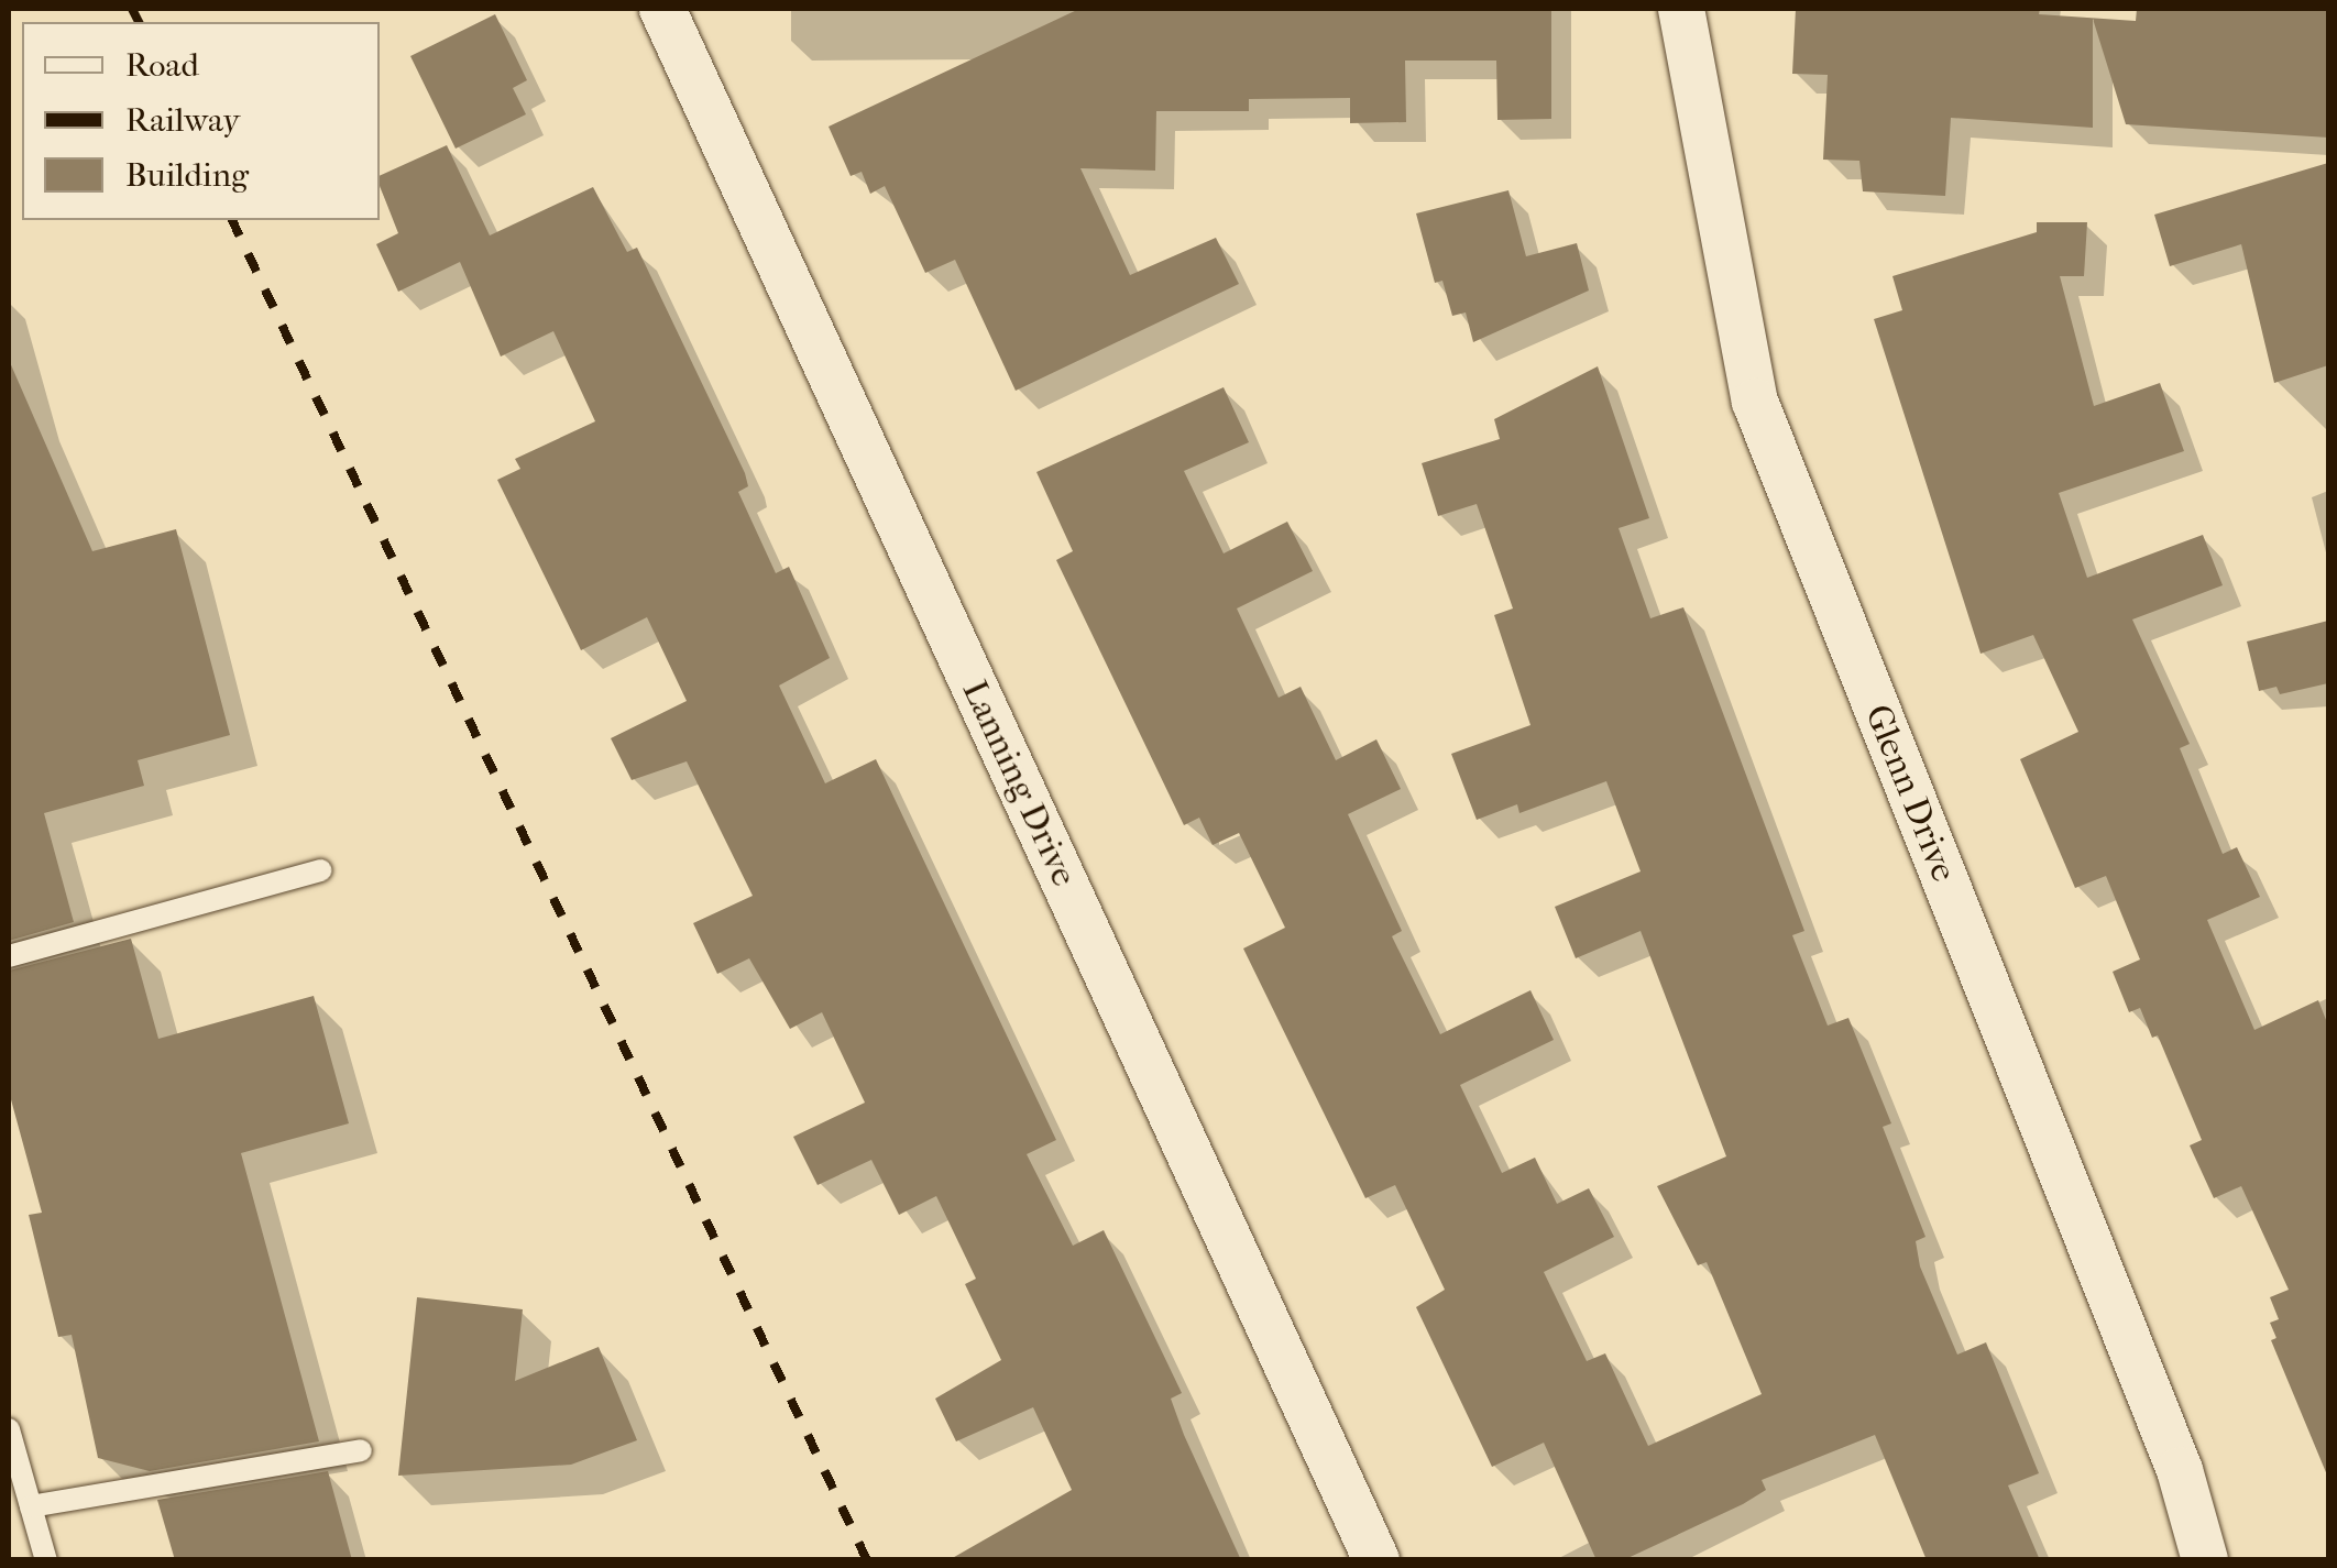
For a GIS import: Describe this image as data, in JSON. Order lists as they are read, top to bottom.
{
  "streets": {
    "street": ["Lanning Drive", "Glenn Drive"]
  },
  "legend": ["Road", "Railway", "Building"]
}
